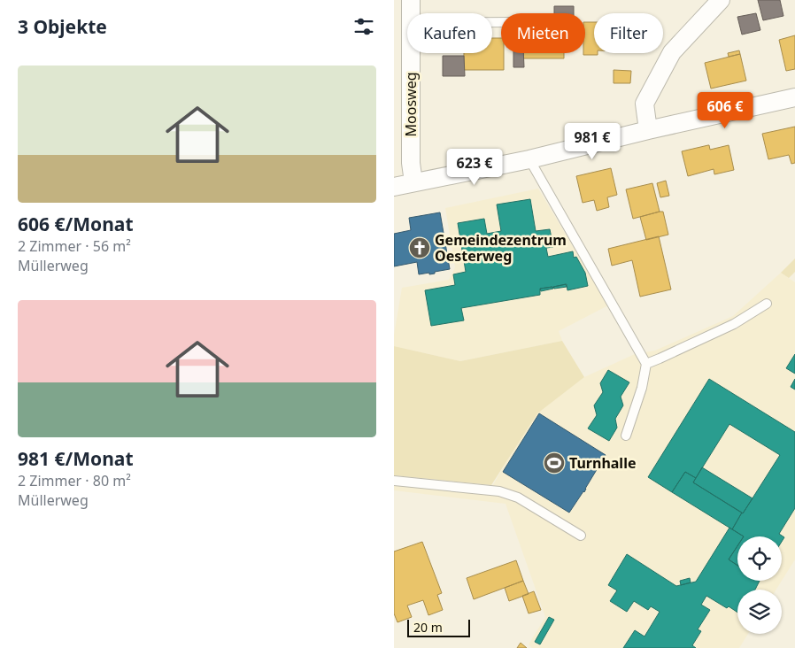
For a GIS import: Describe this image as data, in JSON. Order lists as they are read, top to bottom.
{
  "streets": {
    "street": ["Moosweg"]
  },
  "places": {
    "church": ["Gemeindezentrum Oesterweg"],
    "sports": ["Turnhalle"]
  },
  "scale_bar": "20 m",
  "page": {
    "heading": "3 Objekte",
    "chip": ["Kaufen", "Mieten", "Filter"],
    "list": [
      {
        "name": "606 €/Monat",
        "note": "2 Zimmer · 56 m² · Müllerweg"
      },
      {
        "name": "981 €/Monat",
        "note": "2 Zimmer · 80 m² · Müllerweg"
      }
    ],
    "price": ["606 €", "981 €", "623 €"],
    "scale": "20 m"
  }
}
